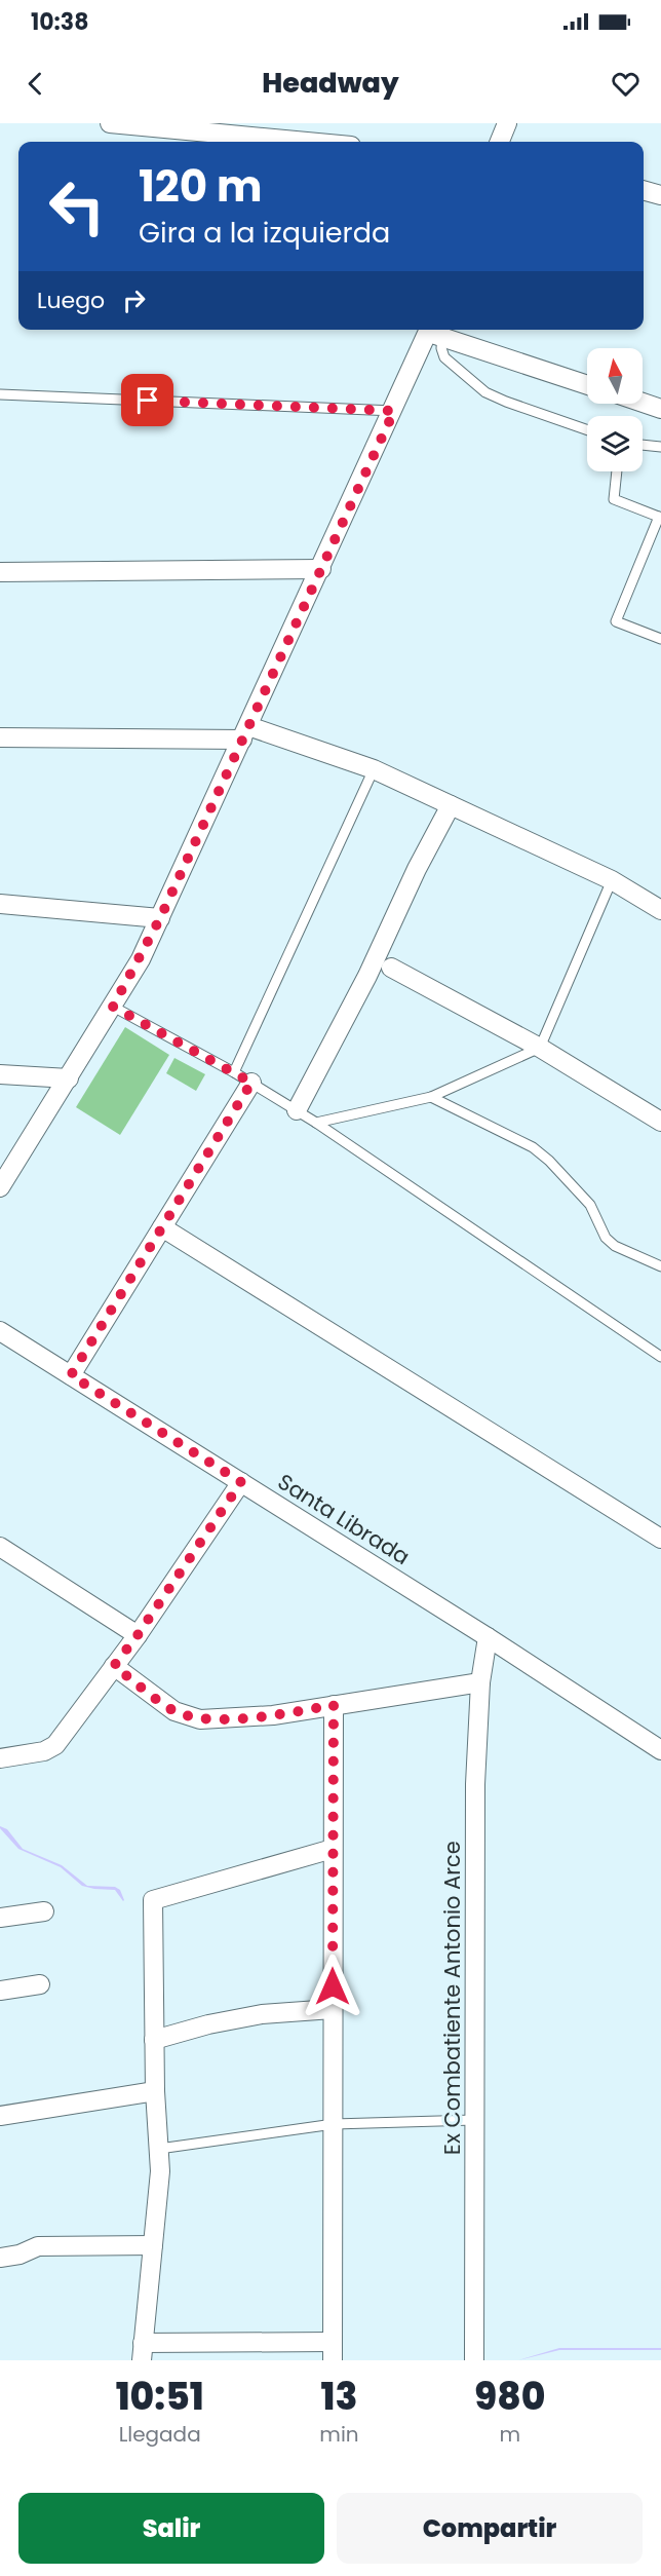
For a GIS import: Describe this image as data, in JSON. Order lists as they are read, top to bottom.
{
  "streets": {
    "street": ["Santa Librada", "Ex Combatiente Antonio Arce"]
  },
  "crossings": [
    ["Santa Librada", "Ex Combatiente Antonio Arce"]
  ],
  "north": "top",
  "page": {
    "status": "10:38",
    "header": "Headway",
    "turn": ["120 m", "Gira a la izquierda"],
    "then": "Luego",
    "eta": [
      "10:51",
      "Llegada",
      "13",
      "min",
      "980",
      "m"
    ],
    "buttons": ["Salir", "Compartir"]
  }
}
